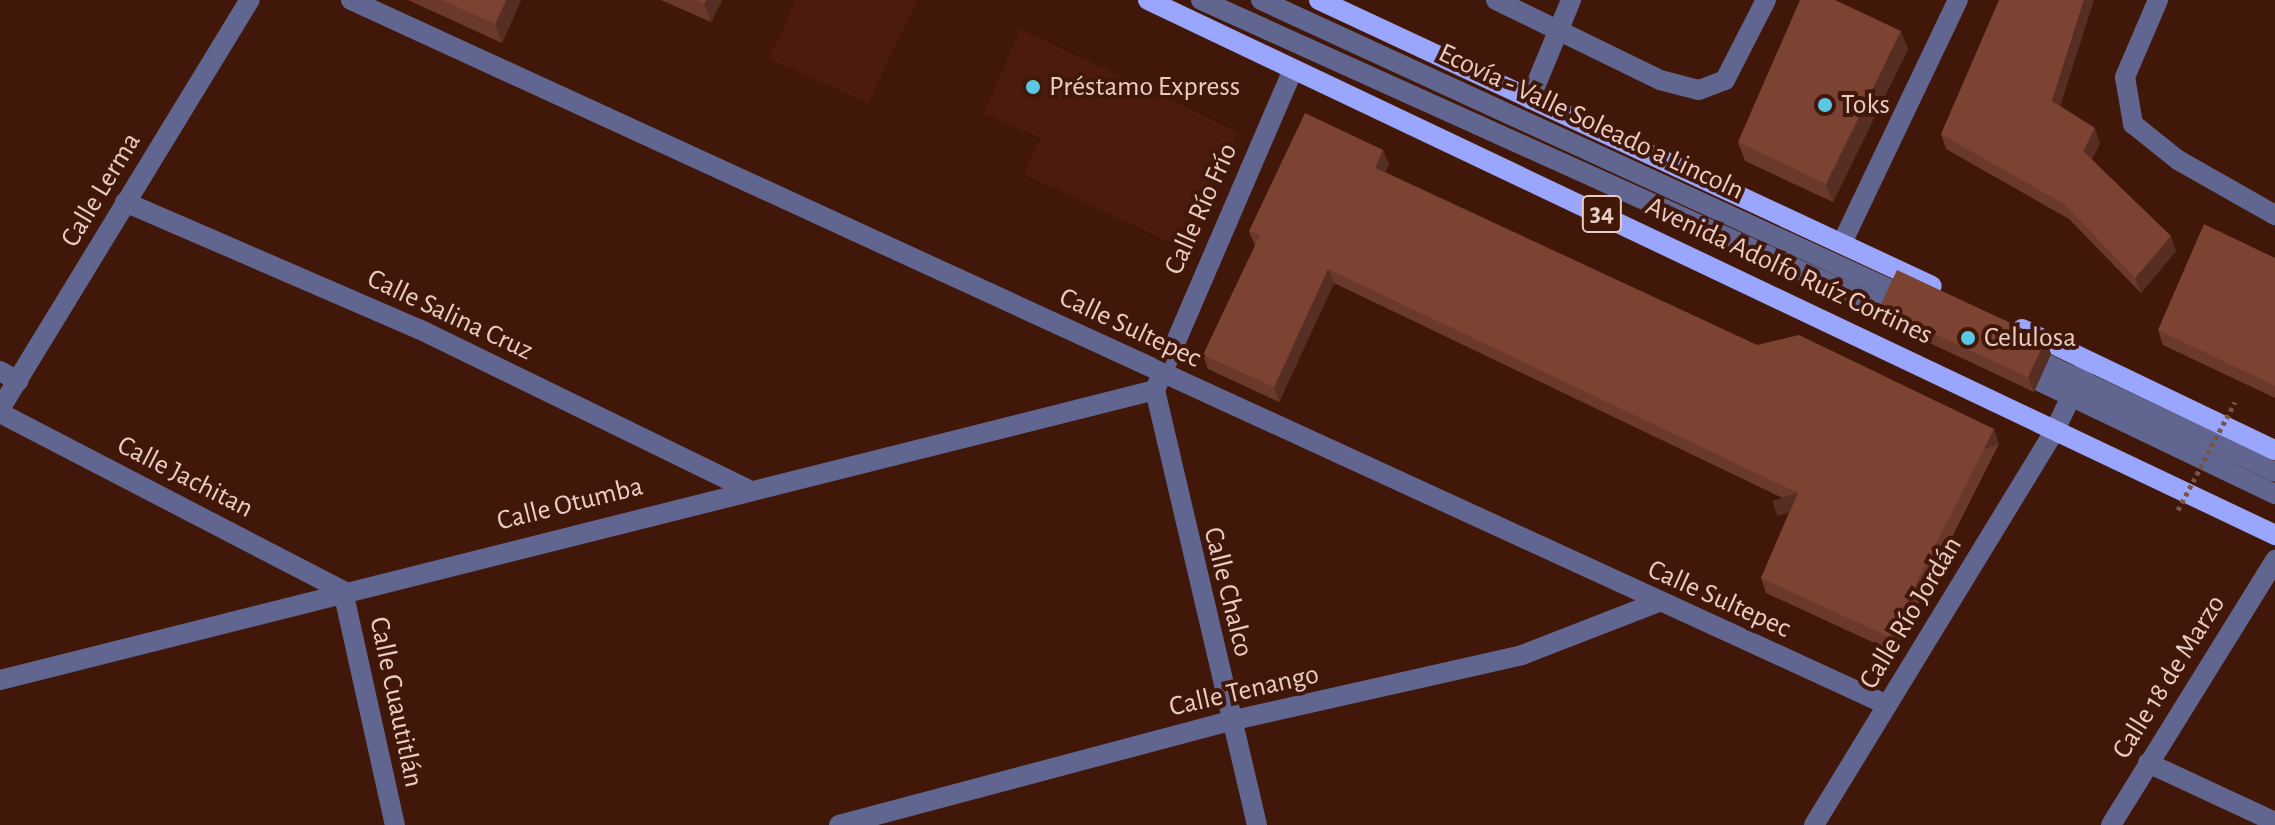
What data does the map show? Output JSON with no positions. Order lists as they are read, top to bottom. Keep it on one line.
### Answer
{"streets":{"main road":["34","Avenida Adolfo Ruíz Cortines"],"street":["Ecovía - Valle Soleado a Lincoln","Calle Lerma","Calle Río Frío","Calle Salina Cruz","Calle Sultepec","Calle Jachitan","Calle Otumba","Calle Chalco","Calle Río Jordán","Calle 18 de Marzo","Calle Tenango","Calle Cuautitlán"]},"crossings":[["Calle Lerma","Calle Salina Cruz"],["Calle Lerma","Calle Jachitan"],["Calle Río Frío","Avenida Adolfo Ruíz Cortines"],["Calle Río Frío","Calle Sultepec"],["Calle Río Frío","Calle Otumba"],["Calle Río Frío","Calle Chalco"],["Avenida Adolfo Ruíz Cortines","Calle Río Jordán"],["Calle Salina Cruz","Calle Otumba"],["Calle Sultepec","Calle Otumba"],["Calle Sultepec","Calle Chalco"],["Calle Sultepec","Calle Río Jordán"],["Calle Sultepec","Calle Tenango"],["Calle Jachitan","Calle Otumba"],["Calle Jachitan","Calle Cuautitlán"],["Calle Otumba","Calle Chalco"],["Calle Otumba","Calle Cuautitlán"],["Calle Chalco","Calle Tenango"]],"places":["Préstamo Express","Toks","Celulosa"]}
